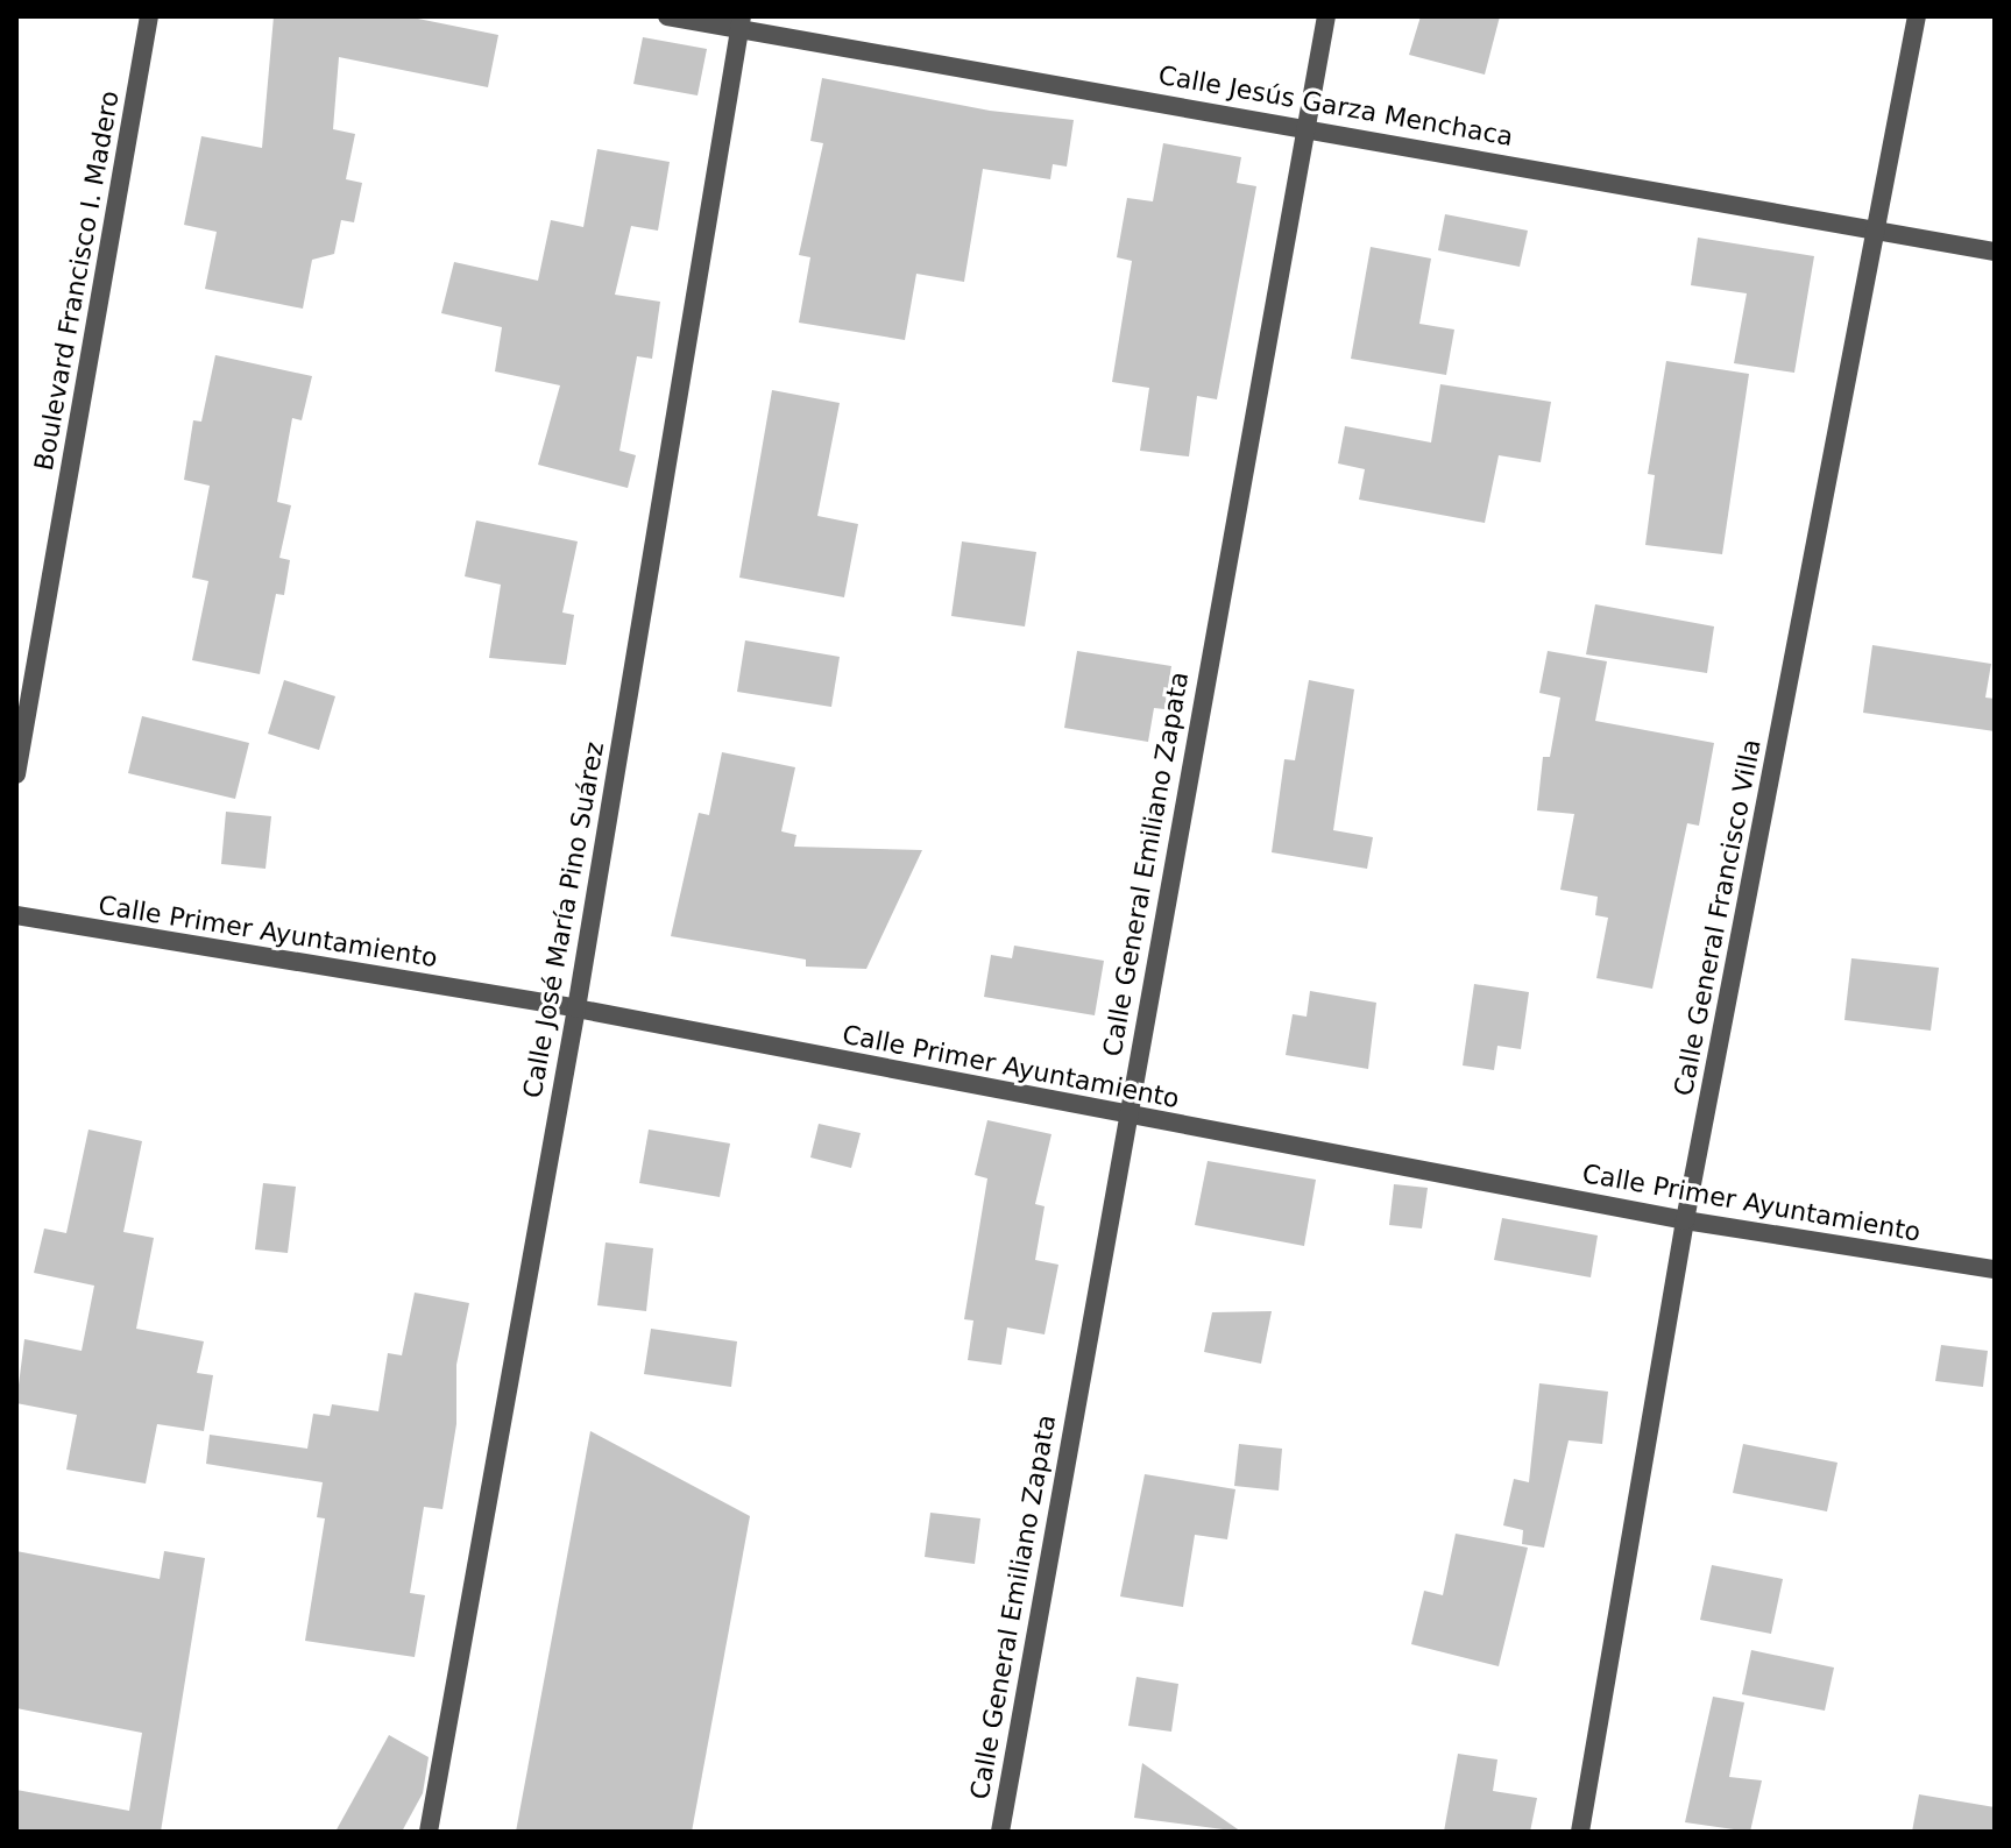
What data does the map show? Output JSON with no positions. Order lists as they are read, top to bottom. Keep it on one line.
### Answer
{"streets":{"street":["Calle Jesús Garza Menchaca","Boulevard Francisco I. Madero","Calle General Emiliano Zapata","Calle General Francisco Villa","Calle José María Pino Suárez","Calle Primer Ayuntamiento"]},"crossings":[["Calle Jesús Garza Menchaca","Calle General Emiliano Zapata"],["Calle Jesús Garza Menchaca","Calle General Francisco Villa"],["Calle Jesús Garza Menchaca","Calle José María Pino Suárez"],["Calle General Emiliano Zapata","Calle Primer Ayuntamiento"],["Calle General Francisco Villa","Calle Primer Ayuntamiento"],["Calle José María Pino Suárez","Calle Primer Ayuntamiento"]]}
